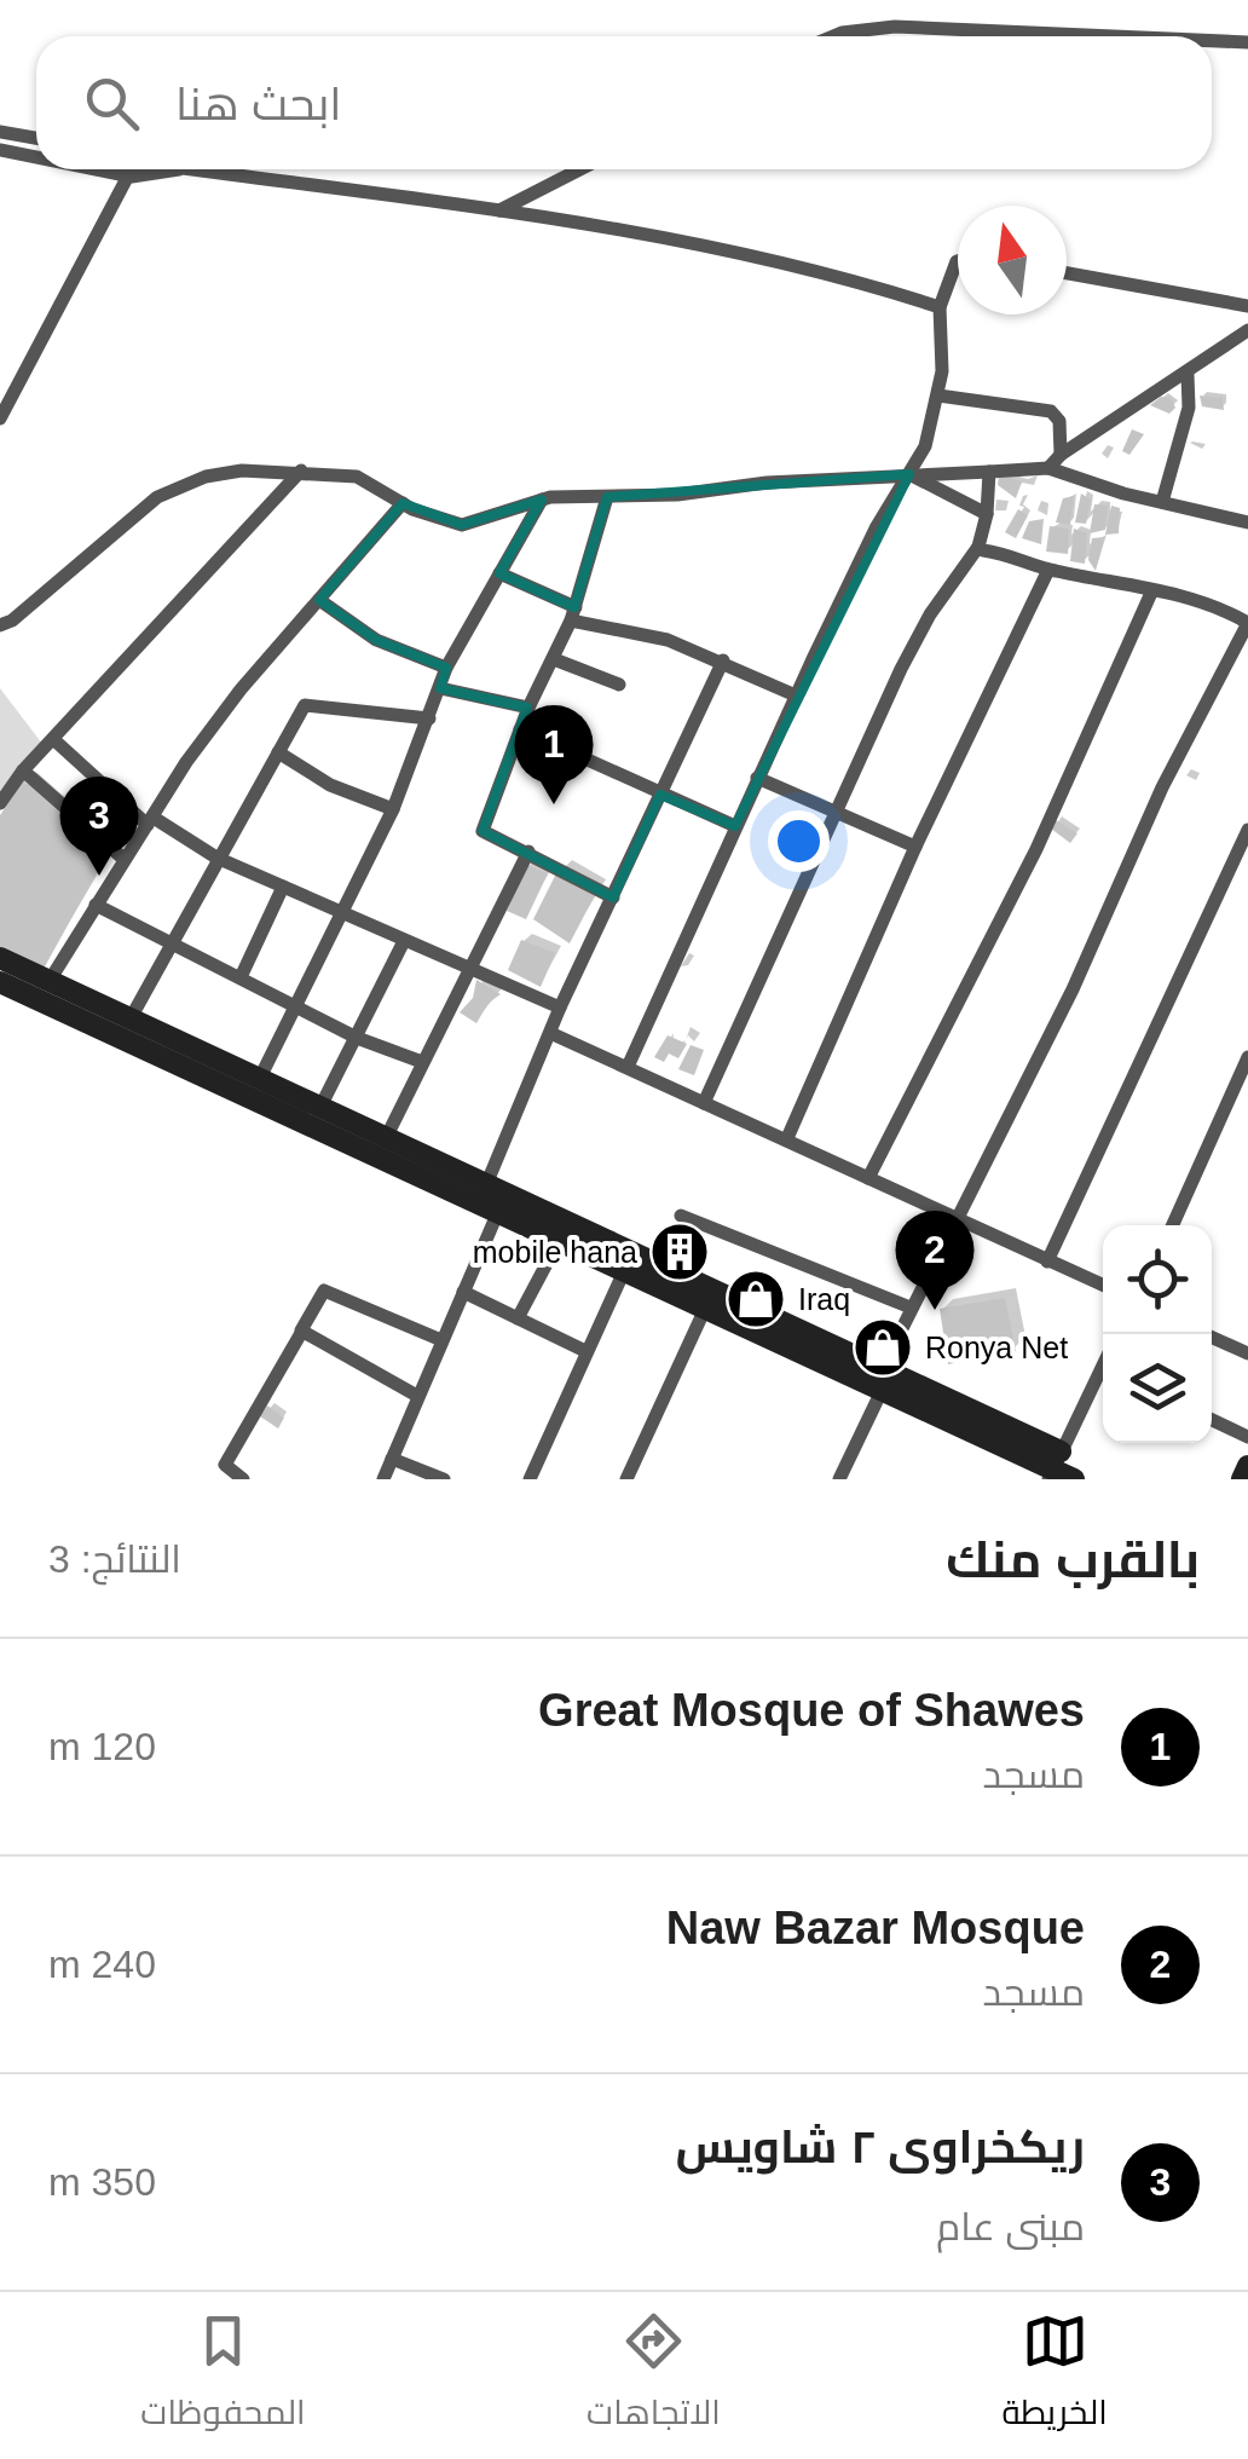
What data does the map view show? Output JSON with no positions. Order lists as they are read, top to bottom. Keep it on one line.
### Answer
{"places":{"building":["mobile hana"],"shop":["Iraq","Ronya Net"]},"north":"top","page":{"search":"ابحث هنا","pins":["1","3","2"],"heading":["بالقرب منك","النتائج: 3"],"list":[{"mark":"1","name":"Great Mosque of Shawes","note":"مسجد","value":"120 m"},{"mark":"2","name":"Naw Bazar Mosque","note":"مسجد","value":"240 m"},{"mark":"3","name":"ريكخراوى ۲ شاويس","note":"مبنى عام","value":"350 m"}],"nav":["الخريطة","الاتجاهات","المحفوظات"]}}
